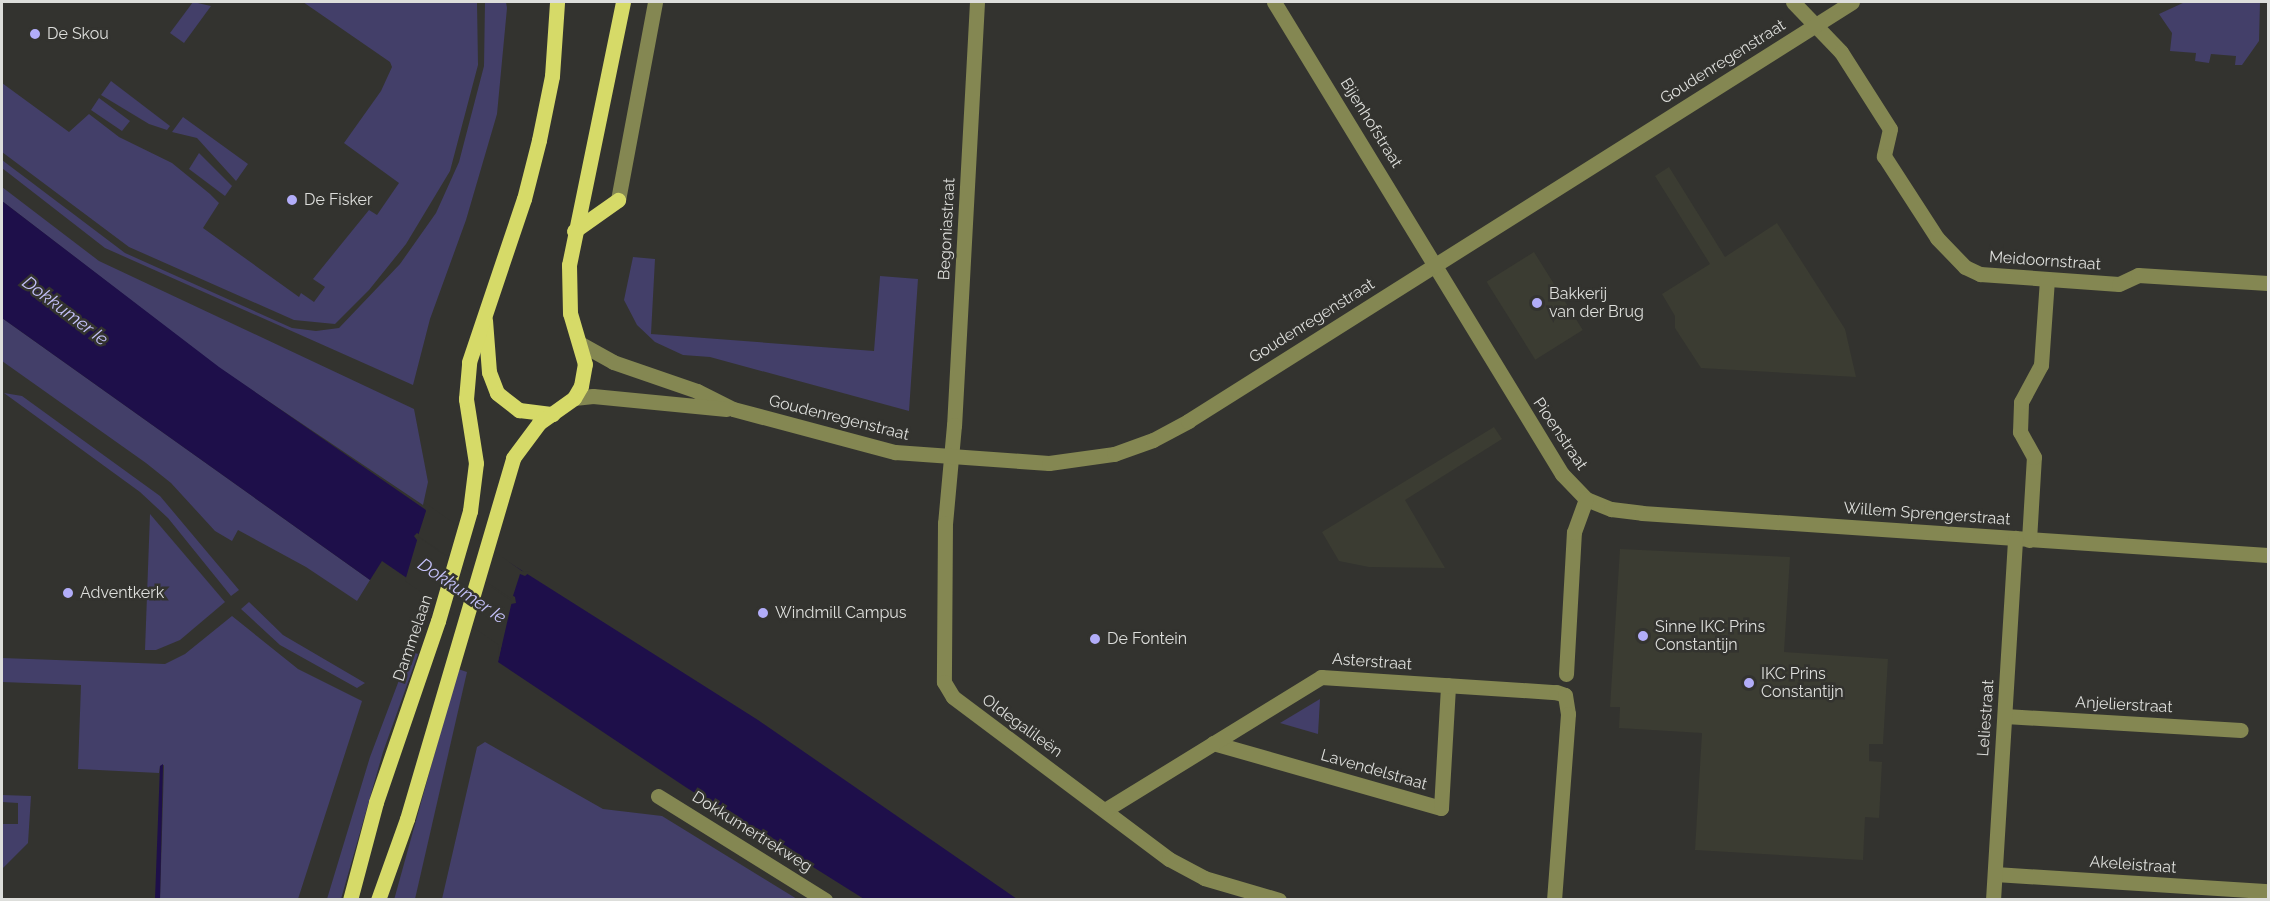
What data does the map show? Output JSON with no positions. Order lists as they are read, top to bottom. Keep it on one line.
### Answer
{"streets":{"main road":["Dammelaan"],"street":["Goudenregenstraat","Bijenhofstraat","Begoniastraat","Meidoornstraat","Pioenstraat","Willem Sprengerstraat","Asterstraat","Anjelierstraat","Leliestraat","Oldegalileën","Lavendelstraat","Dokkumertrekweg","Akeleistraat"]},"crossings":[["Goudenregenstraat","Bijenhofstraat"],["Goudenregenstraat","Begoniastraat"],["Goudenregenstraat","Meidoornstraat"],["Goudenregenstraat","Pioenstraat"],["Goudenregenstraat","Oldegalileën"],["Bijenhofstraat","Pioenstraat"],["Begoniastraat","Oldegalileën"],["Meidoornstraat","Leliestraat"],["Pioenstraat","Willem Sprengerstraat"],["Willem Sprengerstraat","Leliestraat"],["Asterstraat","Oldegalileën"],["Asterstraat","Lavendelstraat"],["Anjelierstraat","Leliestraat"],["Leliestraat","Akeleistraat"]],"water":["Dokkumer Ie"],"places":["De Skou","De Fisker","Bakkerij van der Brug","Adventkerk","Windmill Campus","Sinne IKC Prins Constantijn","De Fontein","IKC Prins Constantijn"]}
